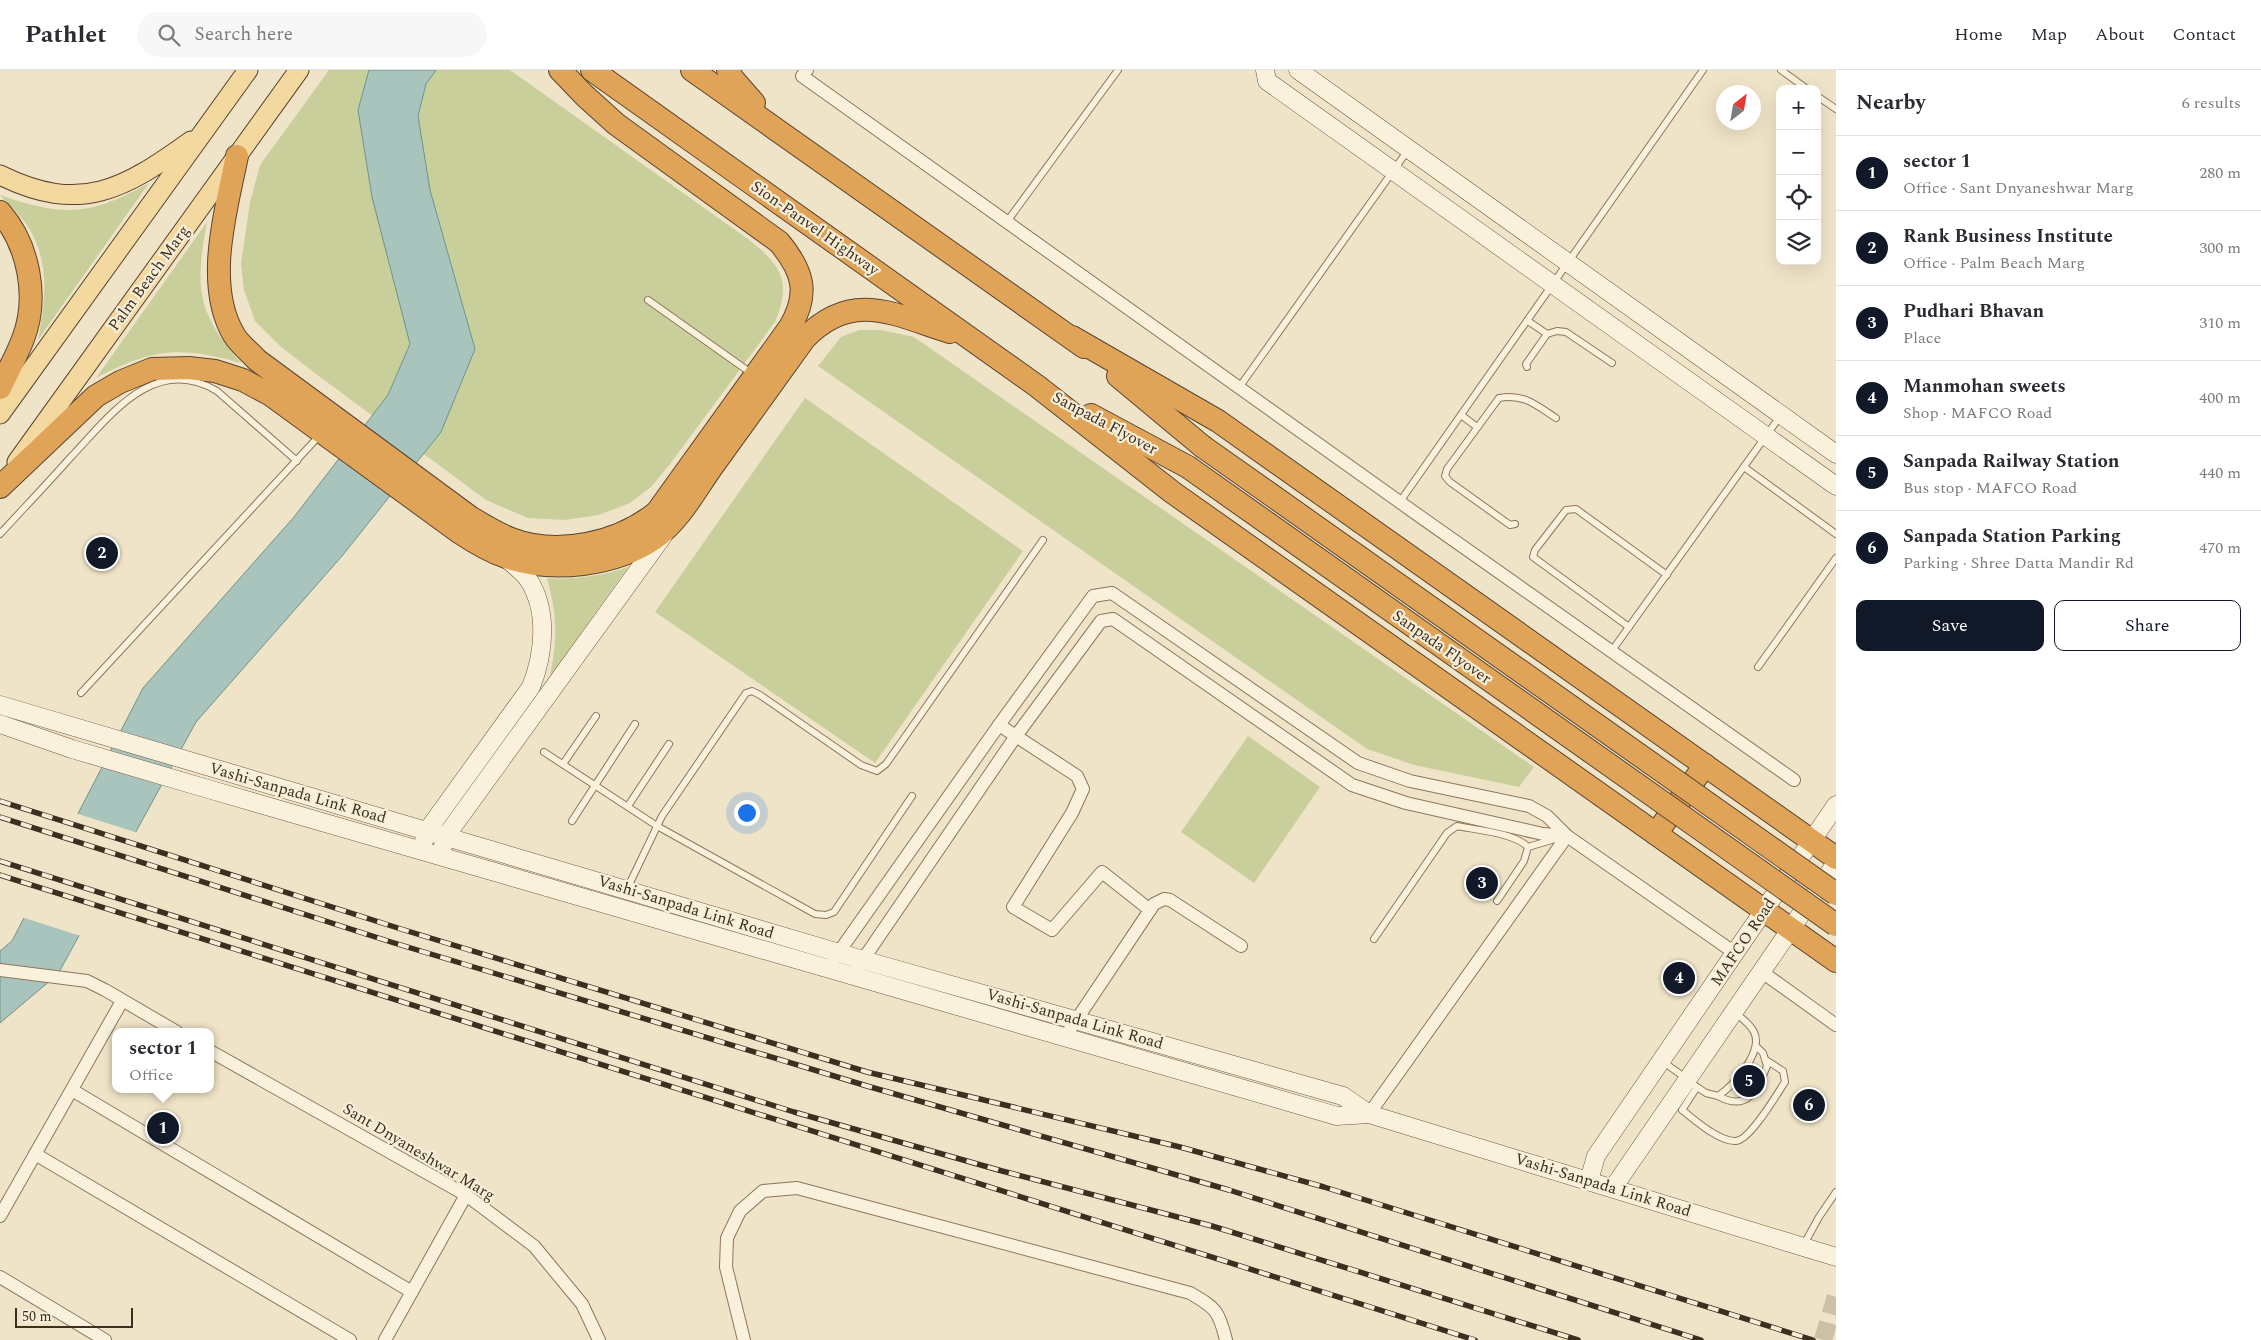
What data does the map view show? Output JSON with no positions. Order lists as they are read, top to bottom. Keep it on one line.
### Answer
{"streets":{"highway":["Sion-Panvel Highway","Sanpada Flyover"],"main road":["Palm Beach Marg","Vashi-Sanpada Link Road","MAFCO Road"],"street":["Sant Dnyaneshwar Marg"]},"crossings":[["Sion-Panvel Highway","Sanpada Flyover"],["Vashi-Sanpada Link Road","MAFCO Road"]],"scale_bar":"50 m","north":"top right","page":{"header":"Pathlet","search":"Search here","nav":["Home","Map","About","Contact"],"heading":["Nearby","6 results"],"map_buttons":["+","−"],"list":[{"mark":"1","name":"sector 1","note":"Office · Sant Dnyaneshwar Marg","value":"280 m"},{"mark":"2","name":"Rank Business Institute","note":"Office · Palm Beach Marg","value":"300 m"},{"mark":"3","name":"Pudhari Bhavan","note":"Place","value":"310 m"},{"mark":"4","name":"Manmohan sweets","note":"Shop · MAFCO Road","value":"400 m"},{"mark":"5","name":"Sanpada Railway Station","note":"Bus stop · MAFCO Road","value":"440 m"},{"mark":"6","name":"Sanpada Station Parking","note":"Parking · Shree Datta Mandir Rd","value":"470 m"}],"pins":["2","3","4","5","6","1"],"buttons":["Save","Share"],"popup":["sector 1","Office"],"scale":"50 m"}}
